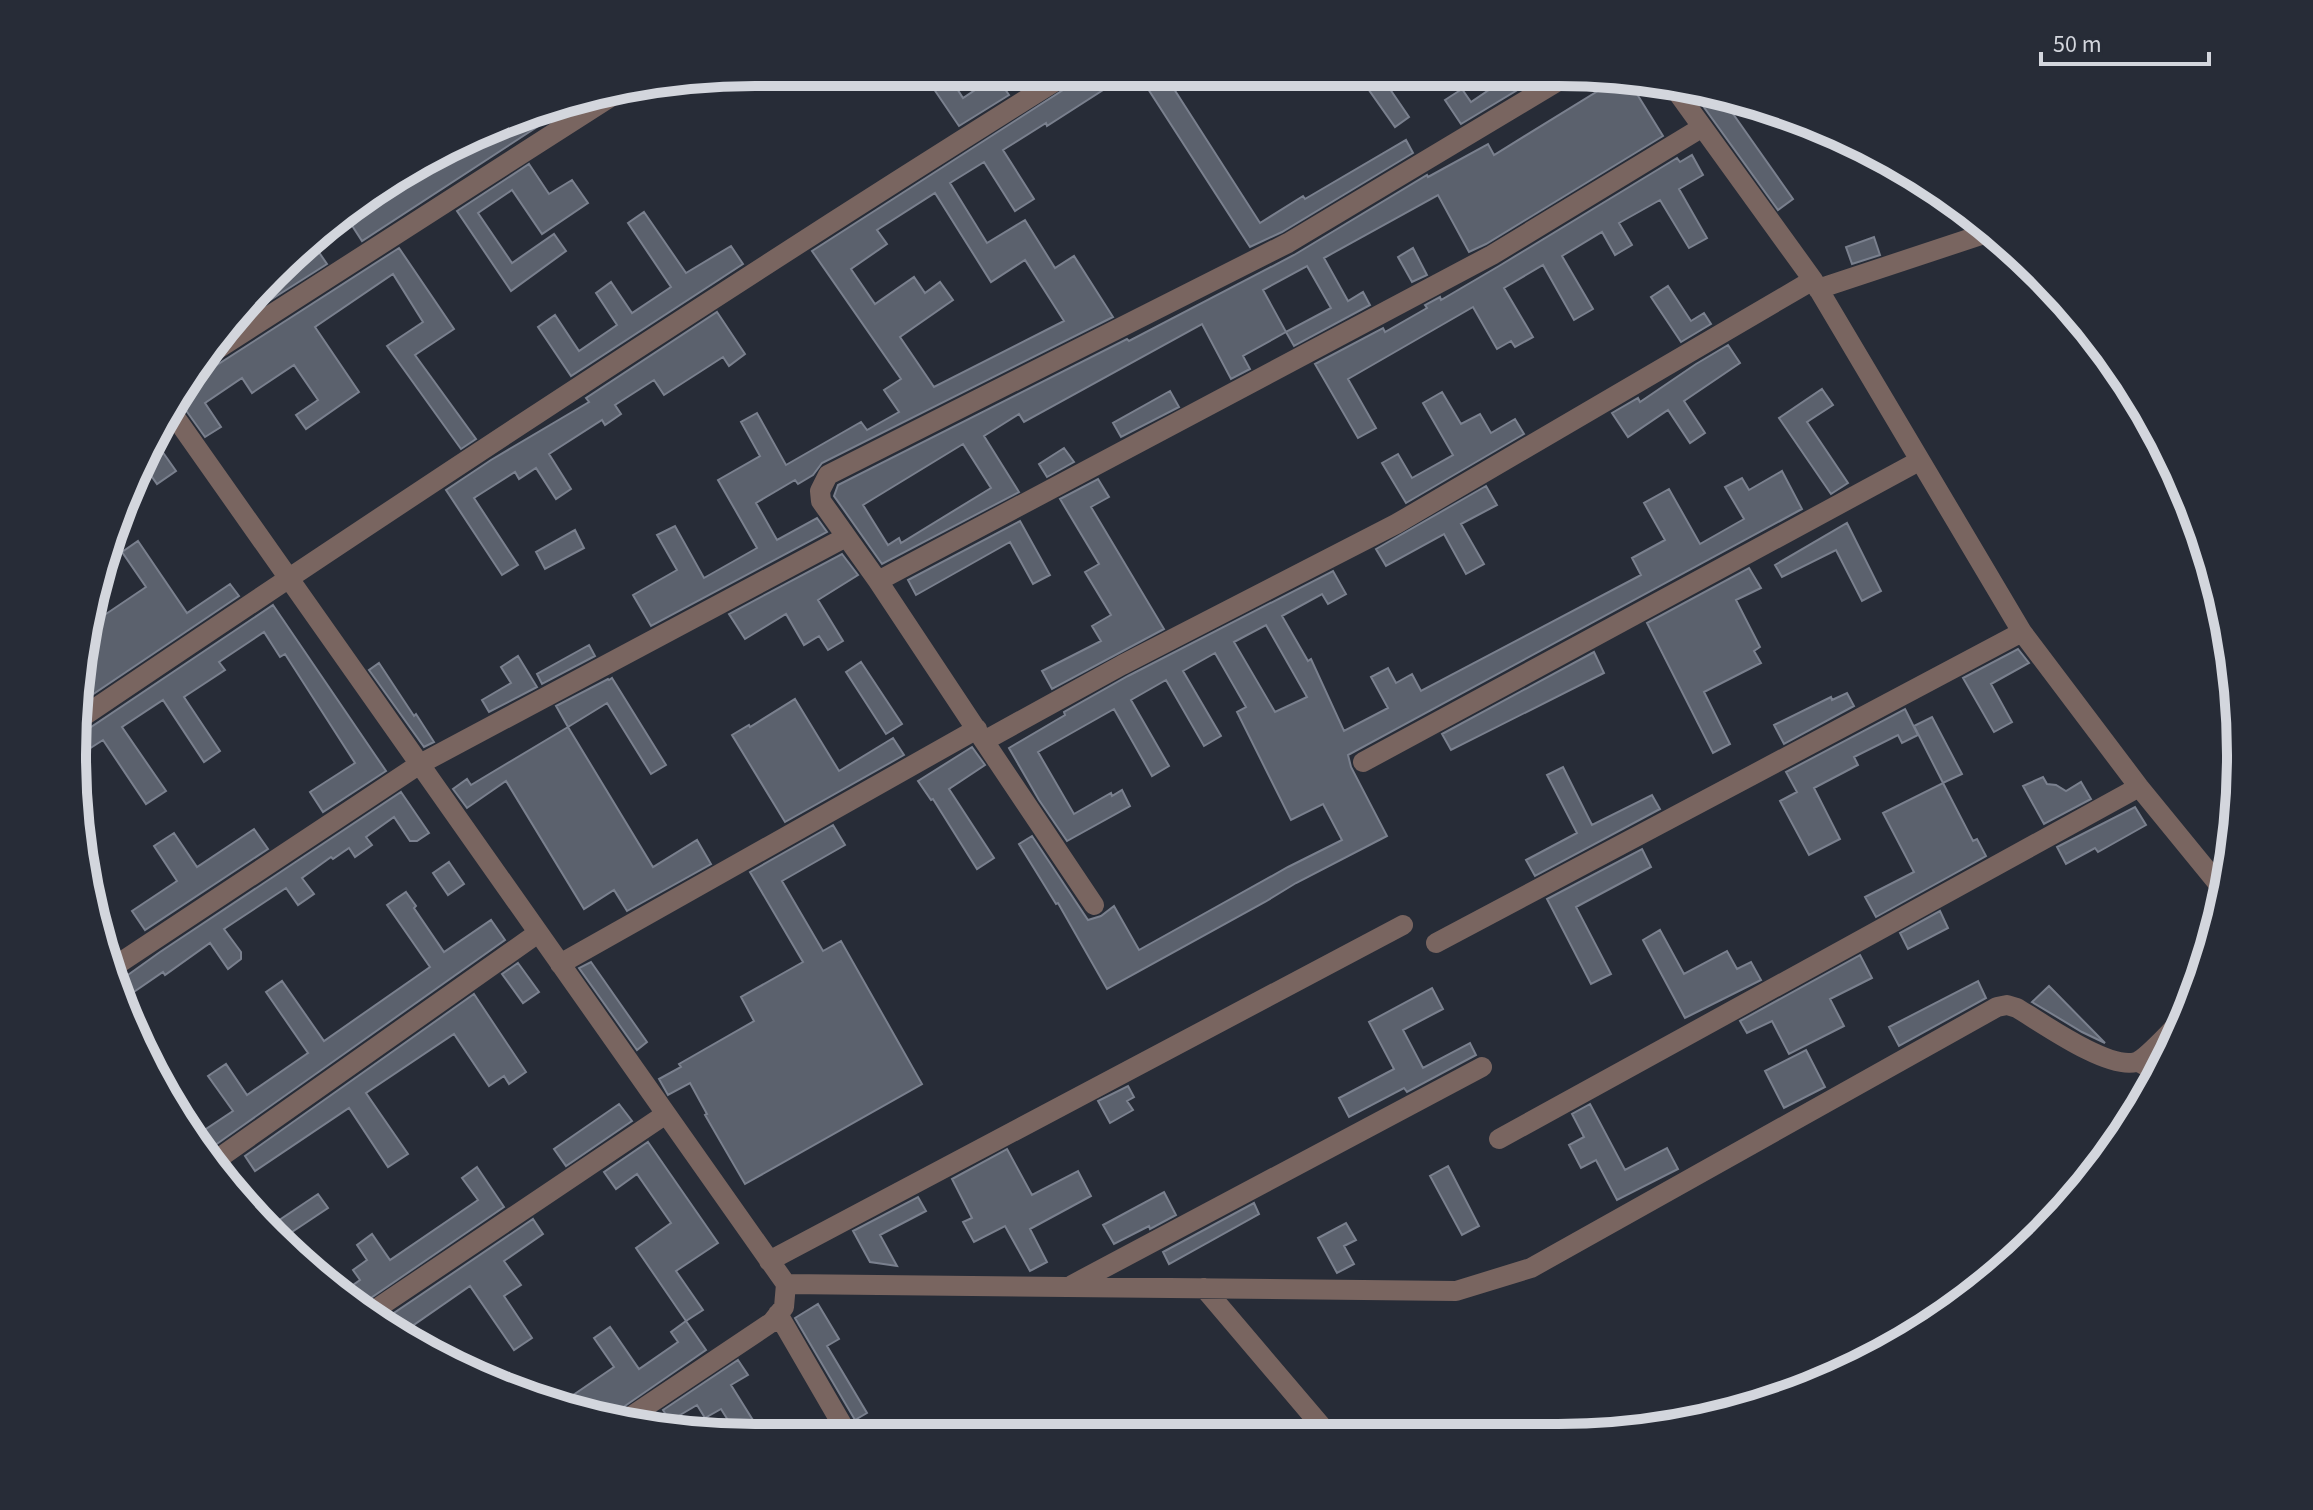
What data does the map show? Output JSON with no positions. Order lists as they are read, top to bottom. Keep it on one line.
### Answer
{"scale_bar":"50 m"}
